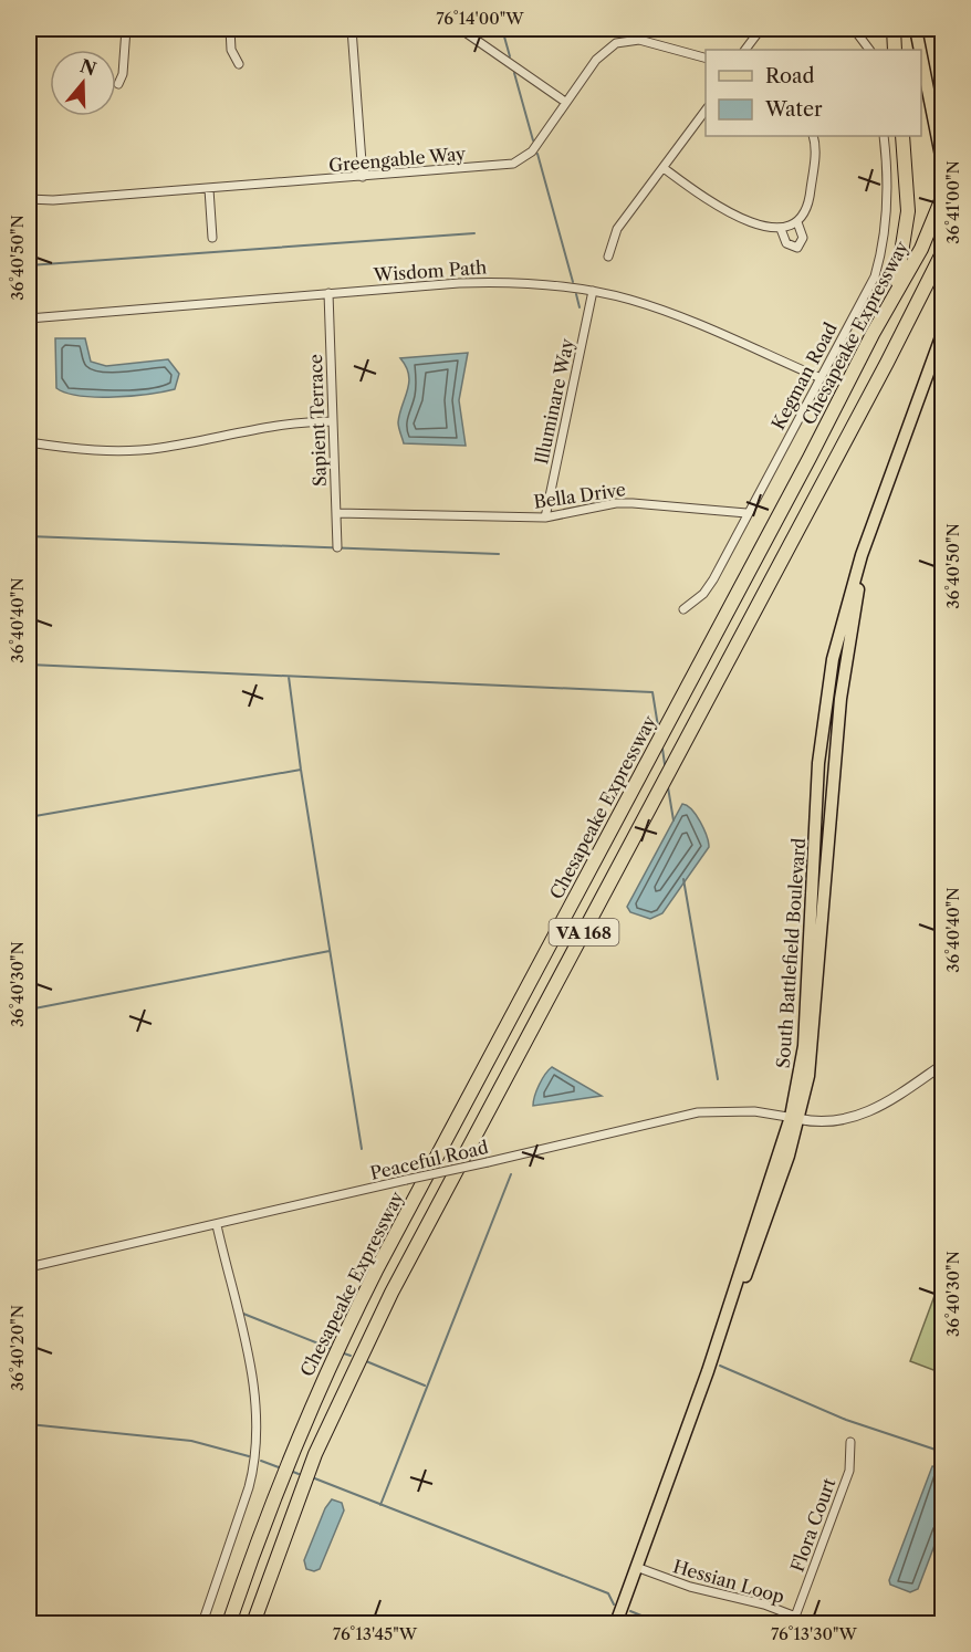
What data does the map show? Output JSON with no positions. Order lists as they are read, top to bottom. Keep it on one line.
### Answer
{"streets":{"highway":["Chesapeake Expressway","VA 168"],"main road":["South Battlefield Boulevard"],"street":["Greengable Way","Wisdom Path","Kegman Road","Illuminare Way","Sapient Terrace","Bella Drive","Peaceful Road","Flora Court","Hessian Loop"]},"crossings":[["Wisdom Path","Kegman Road"],["Wisdom Path","Illuminare Way"],["Wisdom Path","Sapient Terrace"],["Kegman Road","Bella Drive"],["Illuminare Way","Bella Drive"],["Sapient Terrace","Bella Drive"],["South Battlefield Boulevard","Peaceful Road"],["South Battlefield Boulevard","Hessian Loop"],["Flora Court","Hessian Loop"]],"legend":["Road","Water"],"north":"top","coordinates":["76°14'00\"W","36°41'00\"N","36°40'50\"N","36°40'40\"N","36°40'30\"N","36°40'20\"N","76°13'45\"W","76°13'30\"W"]}
